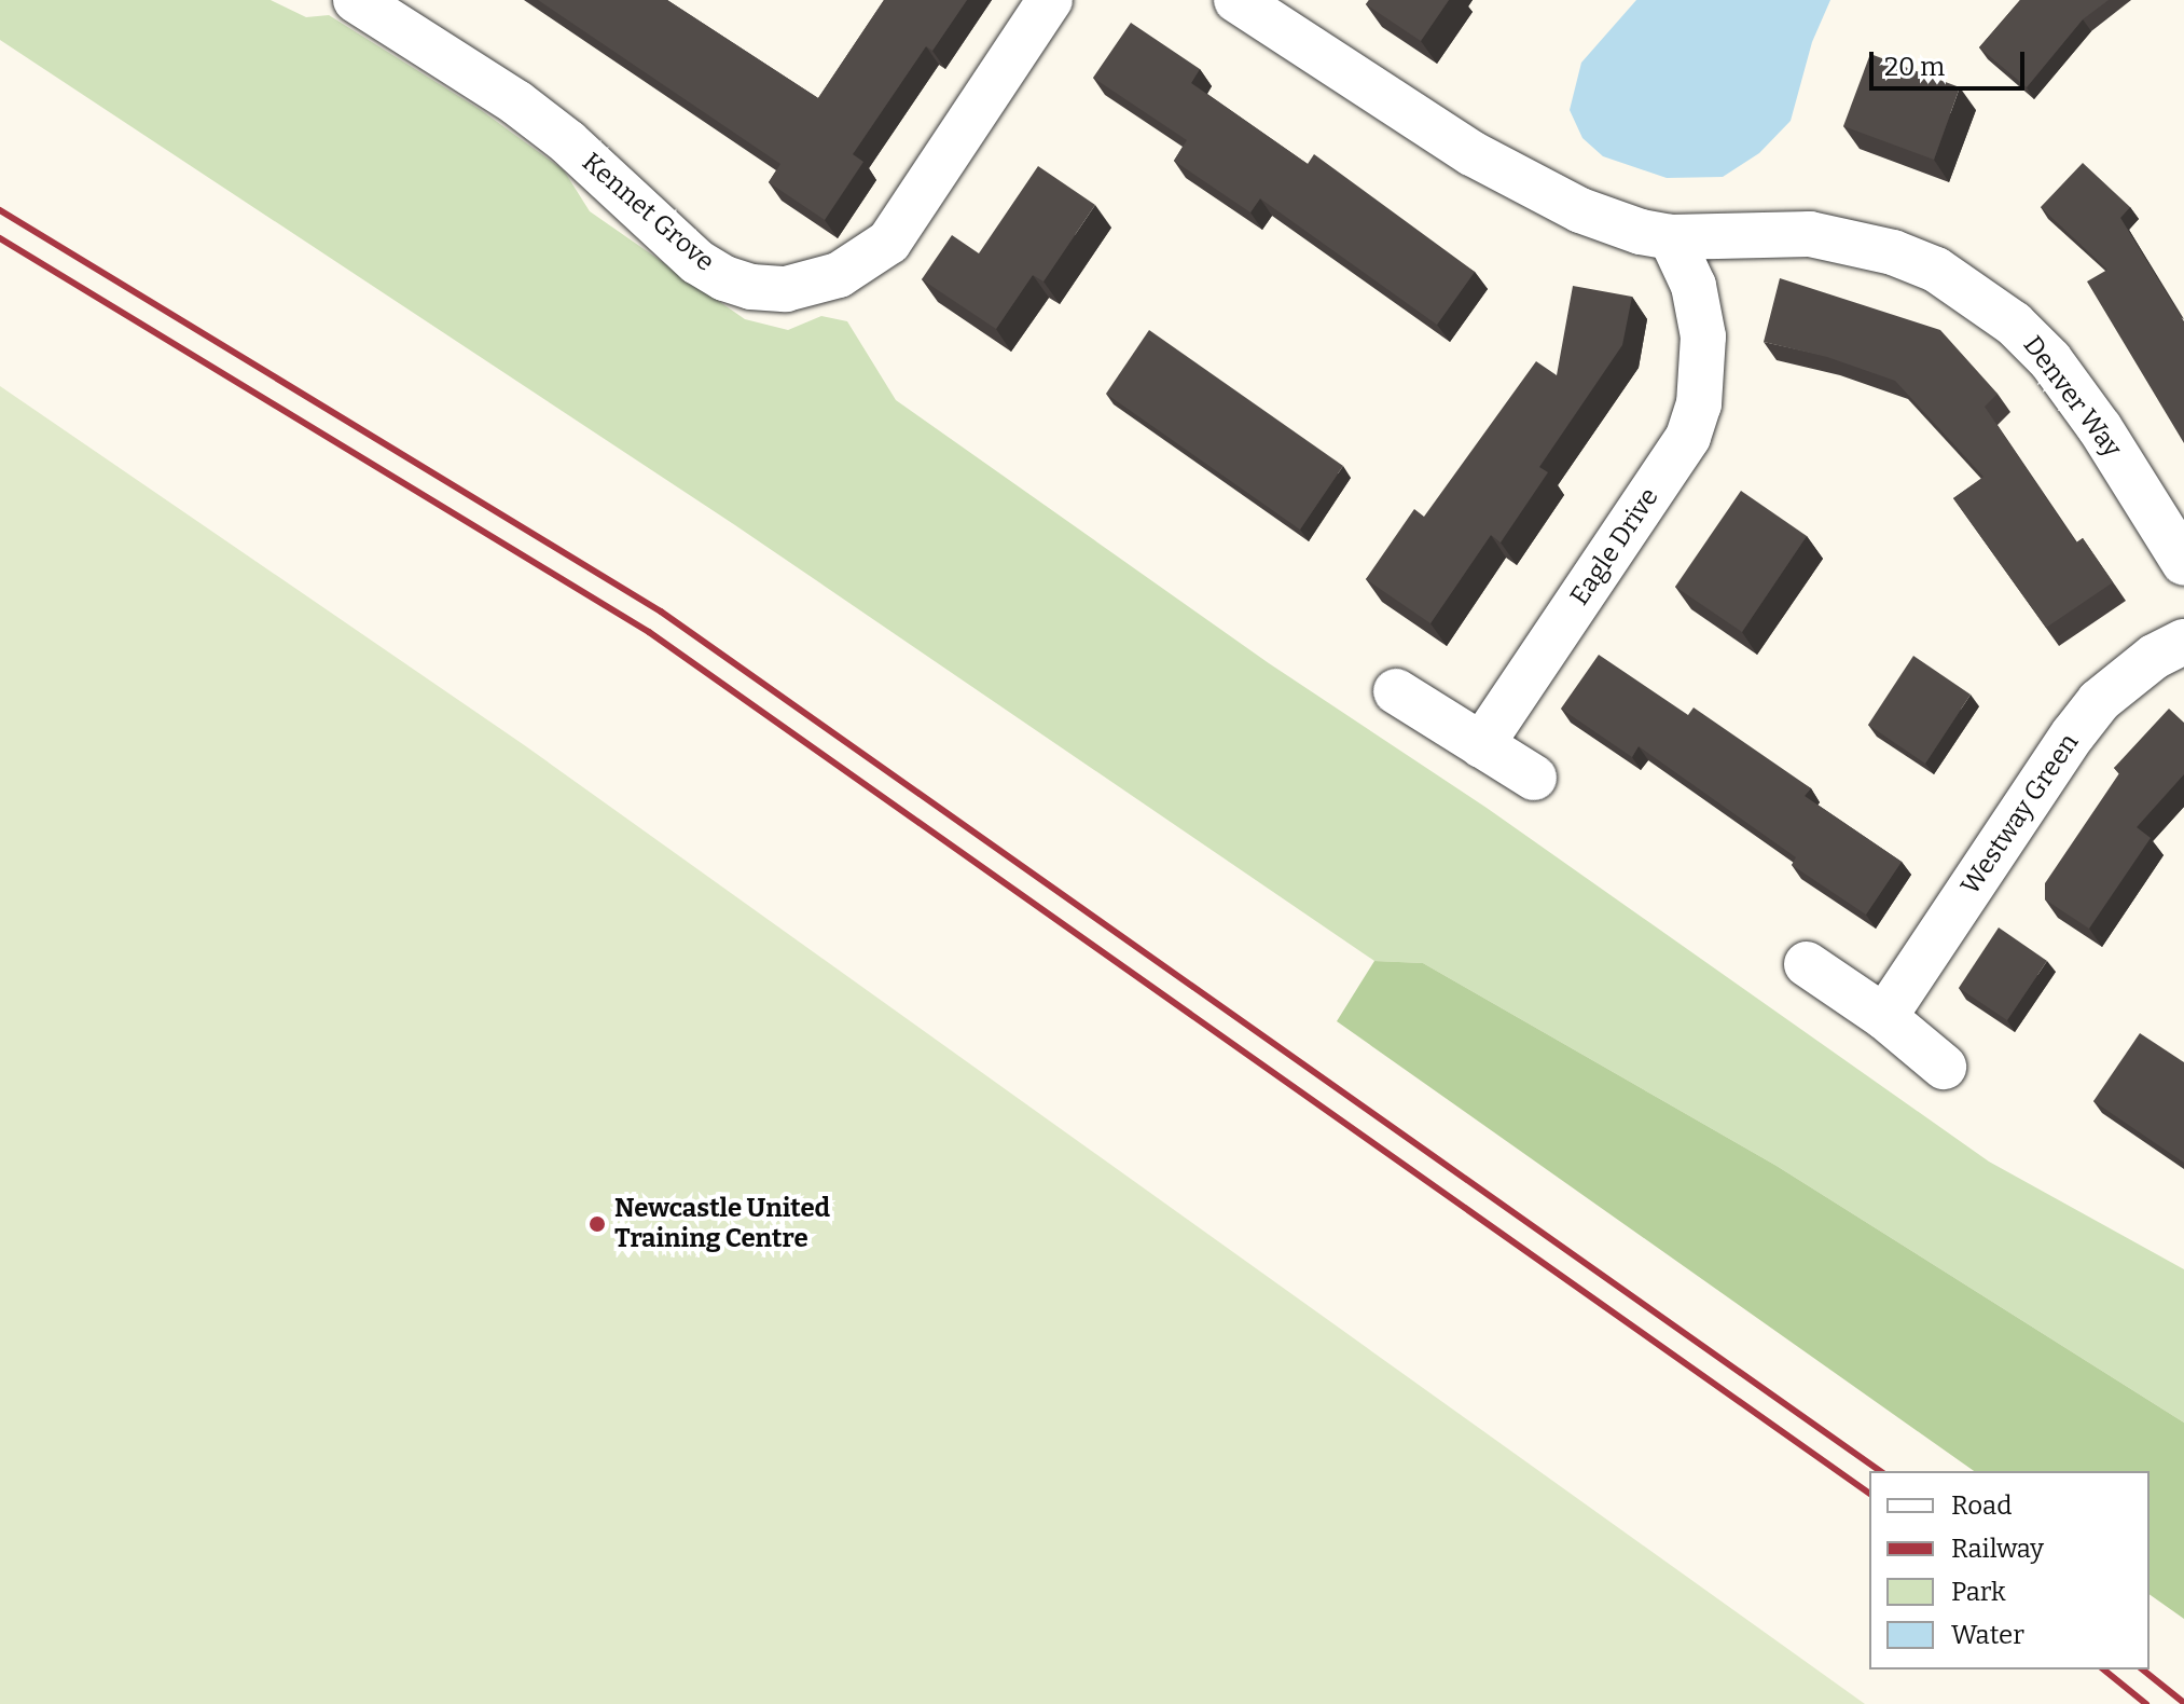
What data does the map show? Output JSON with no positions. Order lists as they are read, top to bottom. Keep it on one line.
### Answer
{"streets":{"street":["Kennet Grove","Denver Way","Eagle Drive","Westway Green"]},"crossings":[["Denver Way","Eagle Drive"]],"places":["Newcastle United Training Centre"],"legend":["Road","Railway","Park","Water"],"scale_bar":"20 m"}
